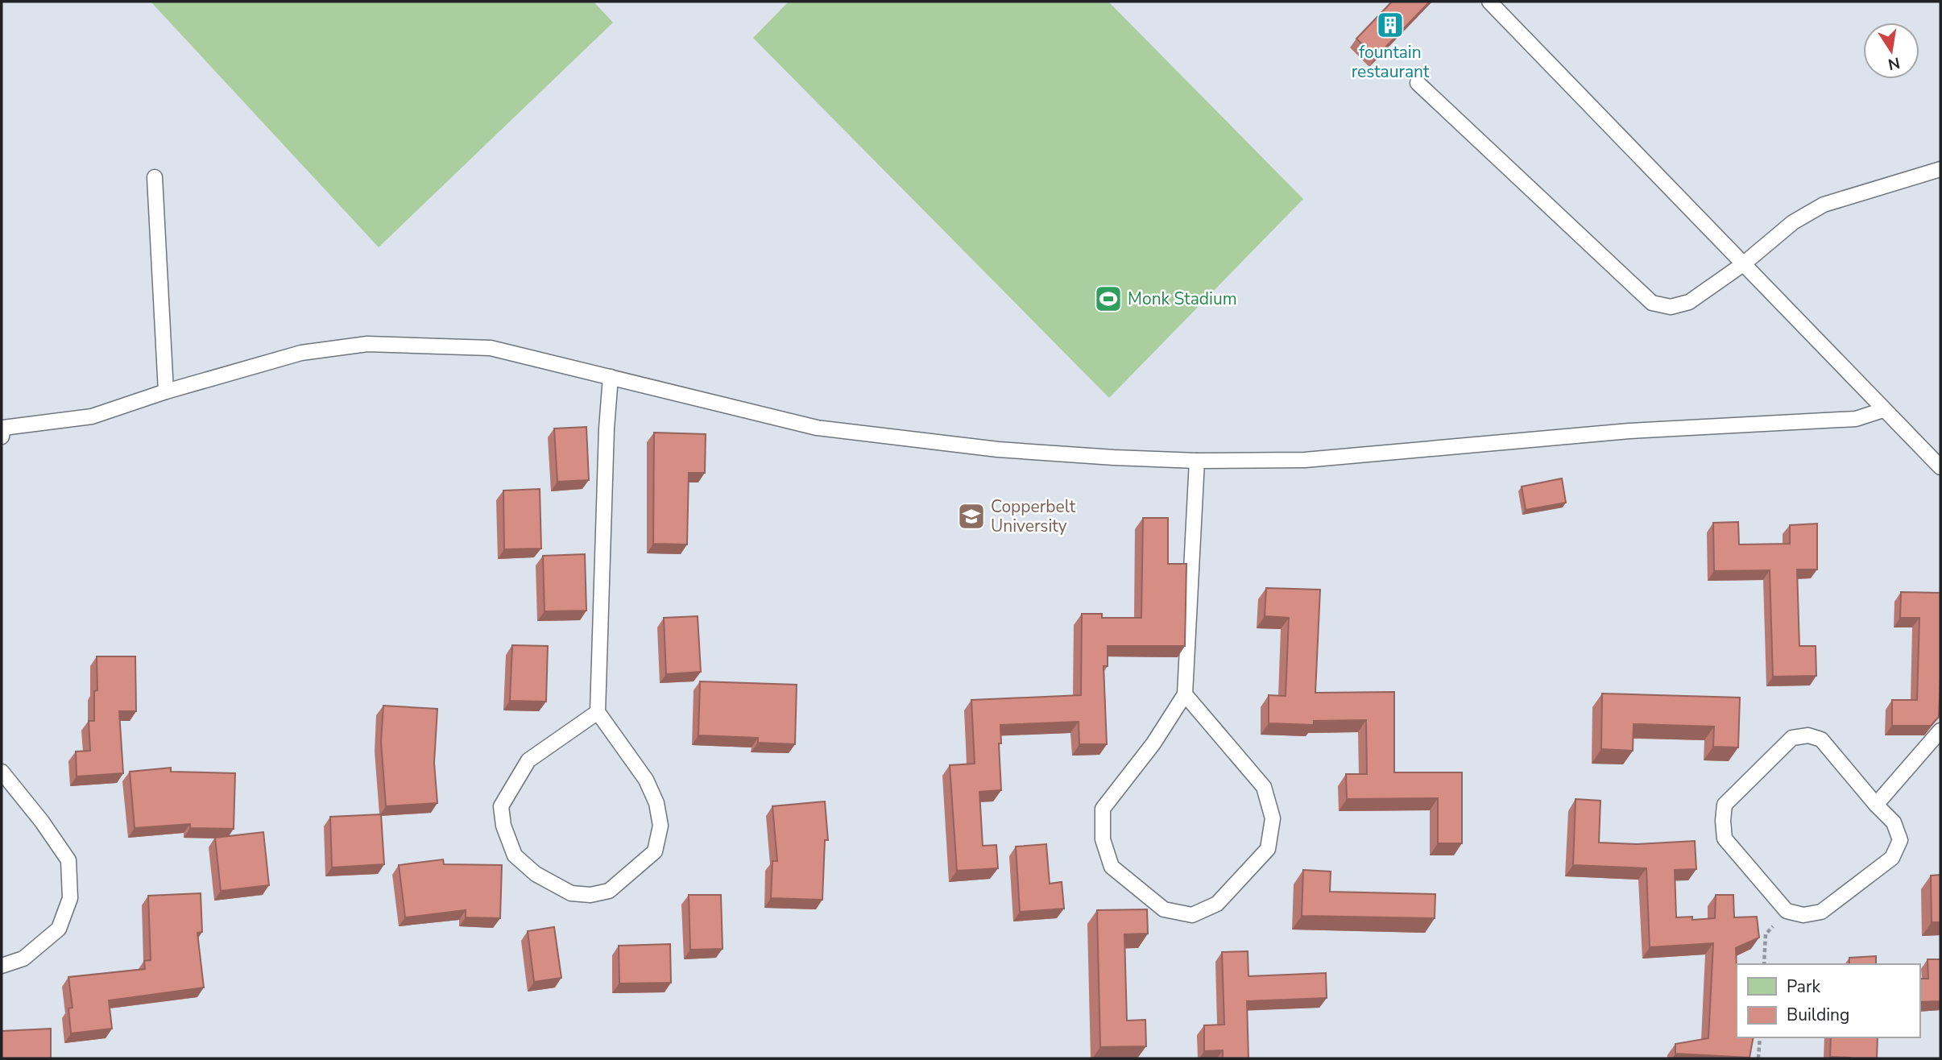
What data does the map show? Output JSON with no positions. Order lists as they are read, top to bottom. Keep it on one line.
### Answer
{"places":{"building":["fountain restaurant"],"sports":["Monk Stadium"],"school or university":["Copperbelt University"]},"legend":["Park","Building"],"north":"bottom"}
